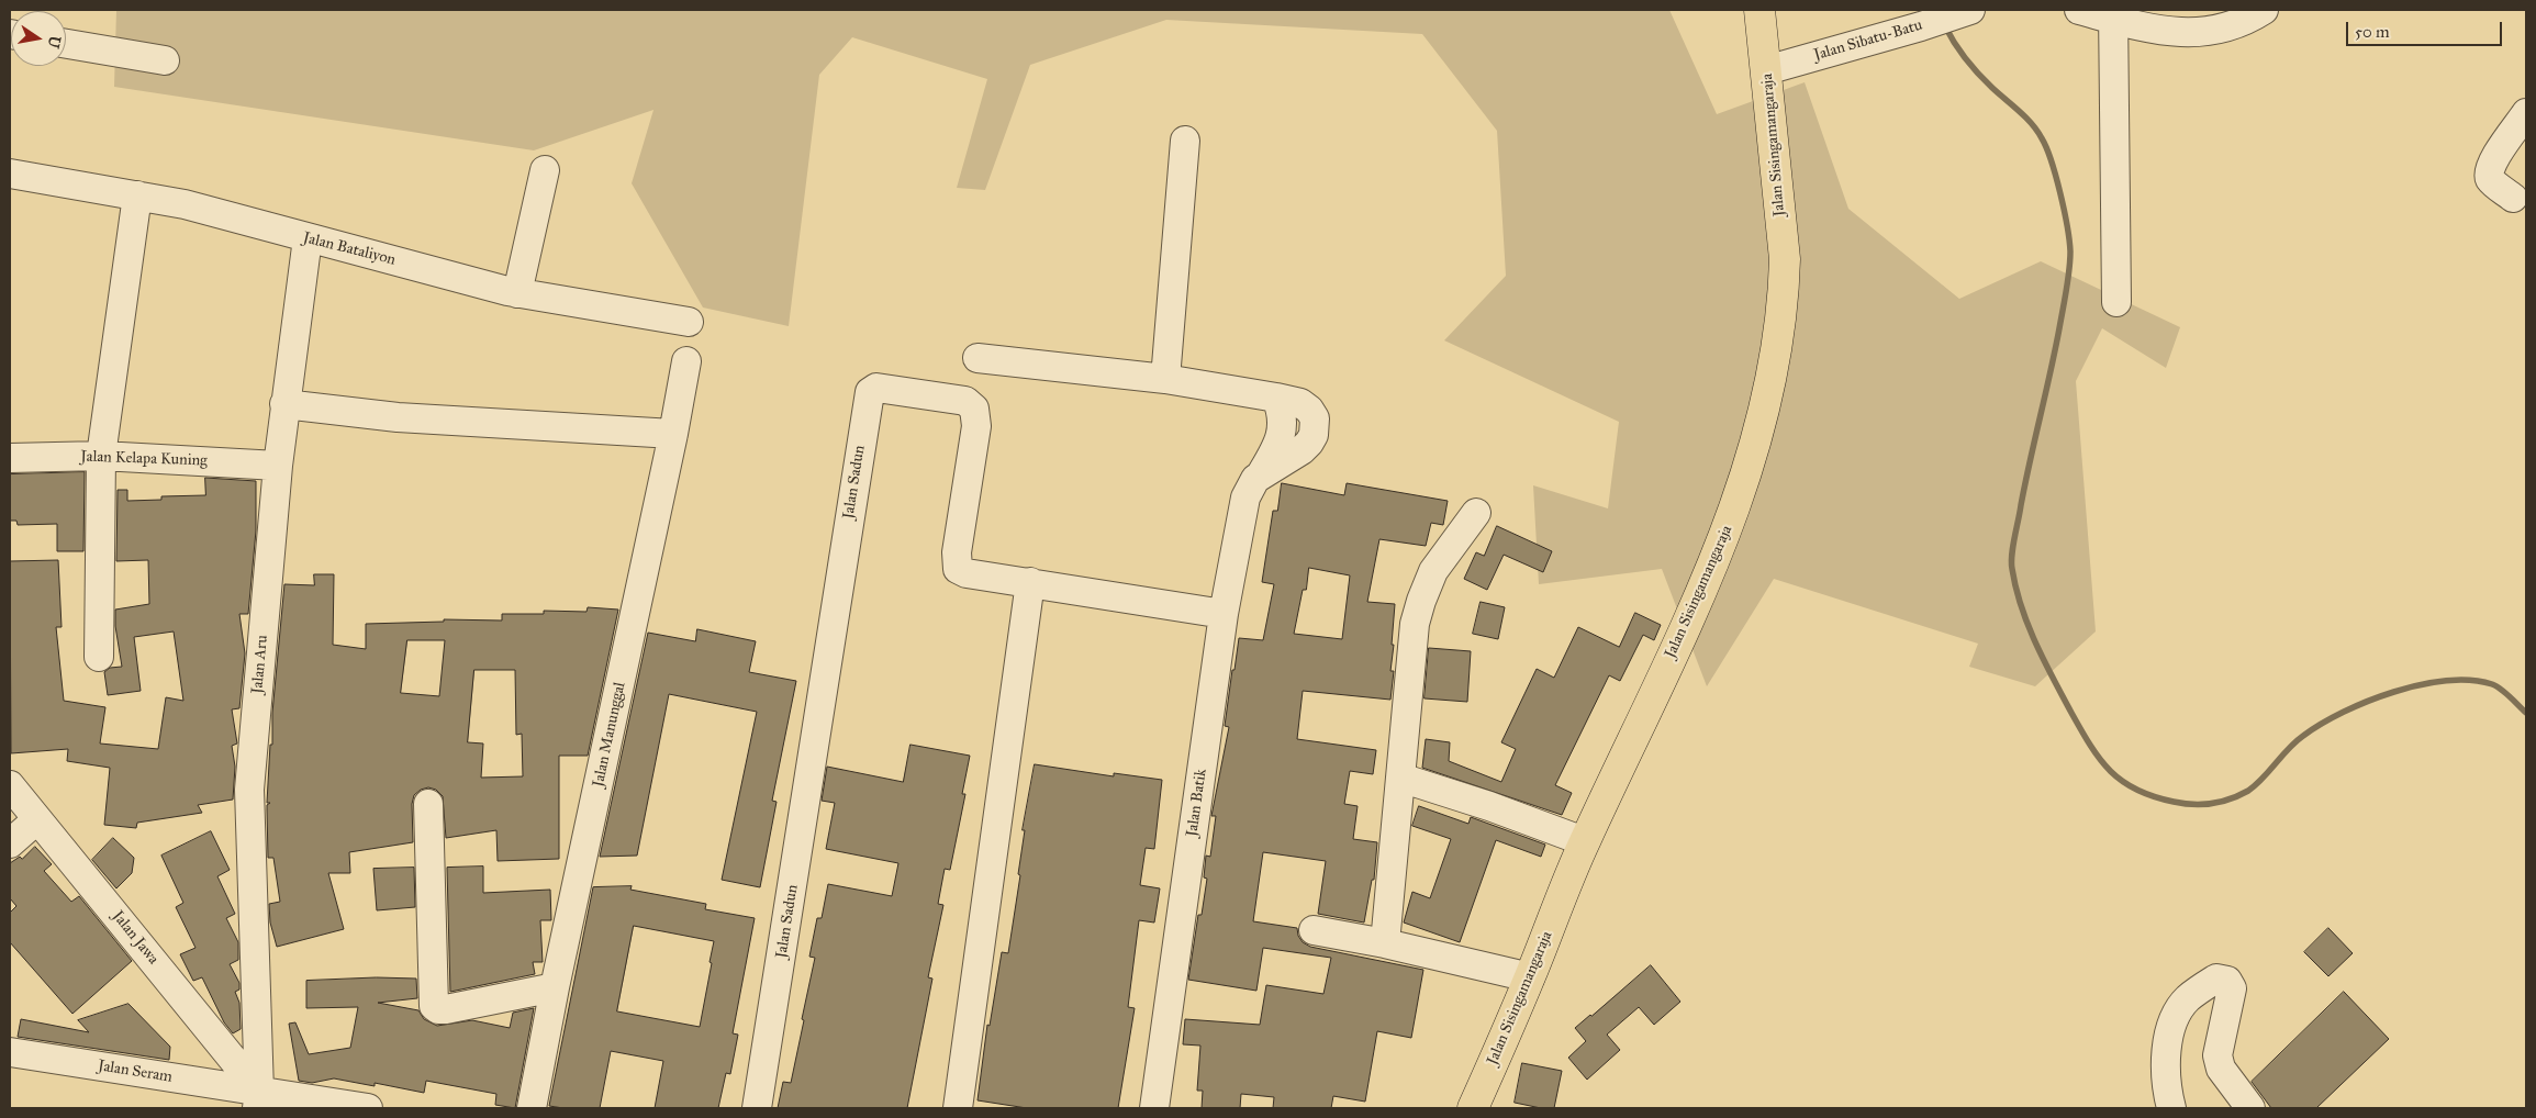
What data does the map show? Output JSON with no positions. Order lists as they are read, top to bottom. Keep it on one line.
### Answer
{"streets":{"highway":["Jalan Sisingamangaraja"],"street":["Jalan Sibatu-Batu","Jalan Bataliyon","Jalan Kelapa Kuning","Jalan Sadun","Jalan Aru","Jalan Manunggal","Jalan Batik","Jalan Jawa","Jalan Seram"]},"crossings":[["Jalan Sibatu-Batu","Jalan Sisingamangaraja"],["Jalan Bataliyon","Jalan Aru"],["Jalan Kelapa Kuning","Jalan Aru"],["Jalan Sadun","Jalan Batik"],["Jalan Aru","Jalan Jawa"],["Jalan Aru","Jalan Seram"],["Jalan Jawa","Jalan Seram"]],"scale_bar":"50 m","north":"right"}
